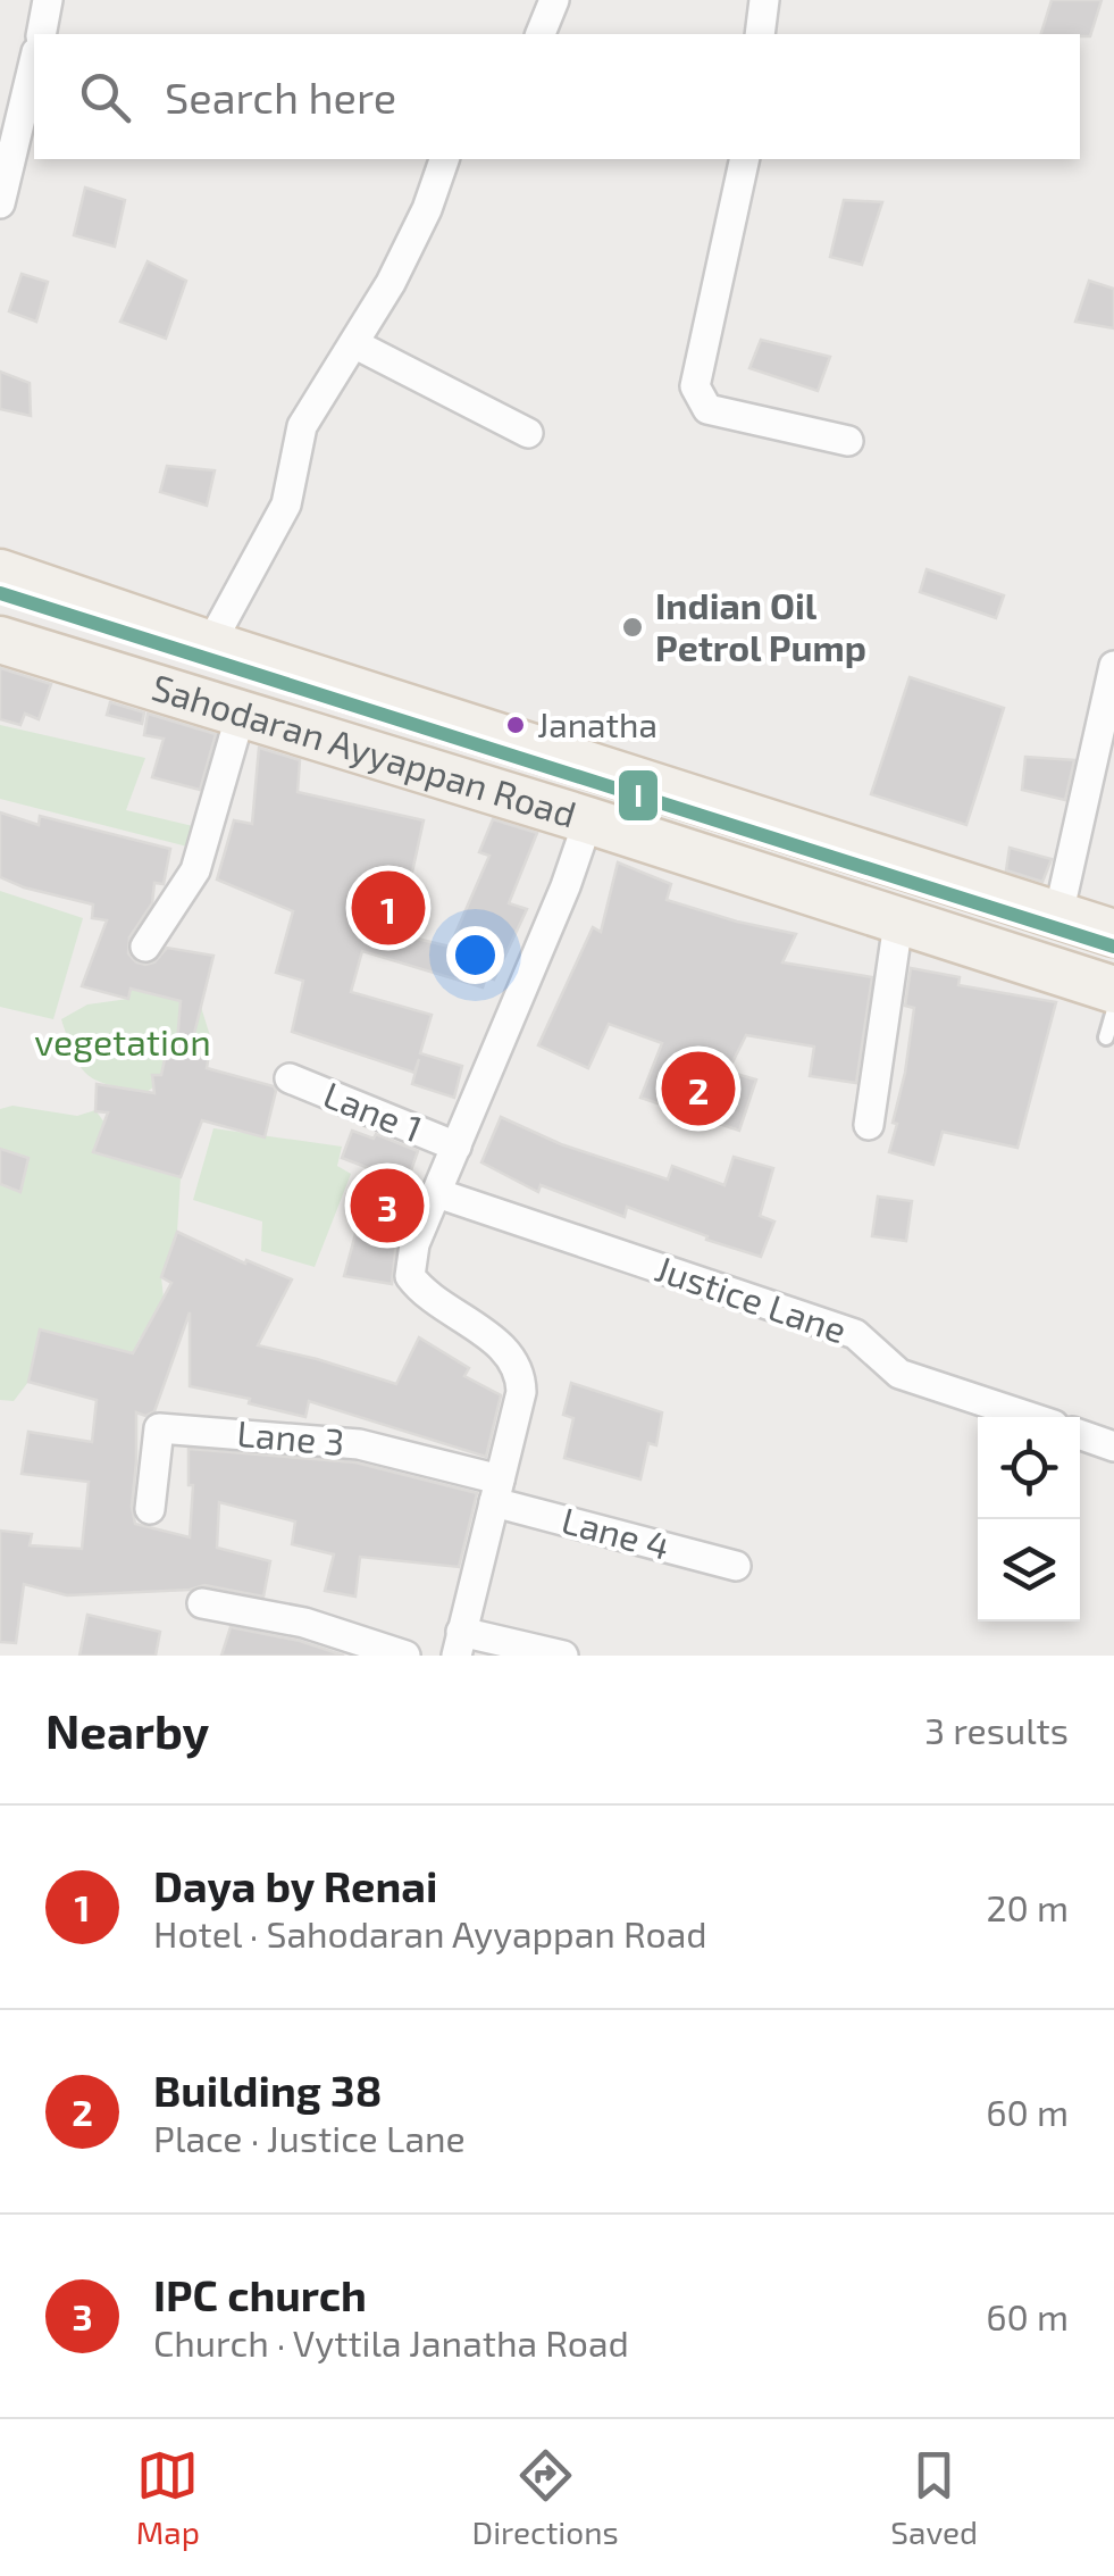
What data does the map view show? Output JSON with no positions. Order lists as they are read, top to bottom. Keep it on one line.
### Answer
{"streets":{"main road":["Sahodaran Ayyappan Road"],"street":["Lane 1","Justice Lane","Lane 3","Lane 4"]},"crossings":[["Lane 3","Lane 4"]],"parks":["vegetation"],"places":["Indian Oil Petrol Pump","Janatha"],"lines":["transit line I"],"page":{"search":"Search here","pins":["1","2","3"],"heading":["Nearby","3 results"],"list":[{"mark":"1","name":"Daya by Renai","note":"Hotel · Sahodaran Ayyappan Road","value":"20 m"},{"mark":"2","name":"Building 38","note":"Place · Justice Lane","value":"60 m"},{"mark":"3","name":"IPC church","note":"Church · Vyttila Janatha Road","value":"60 m"}],"nav":["Map","Directions","Saved"]}}
